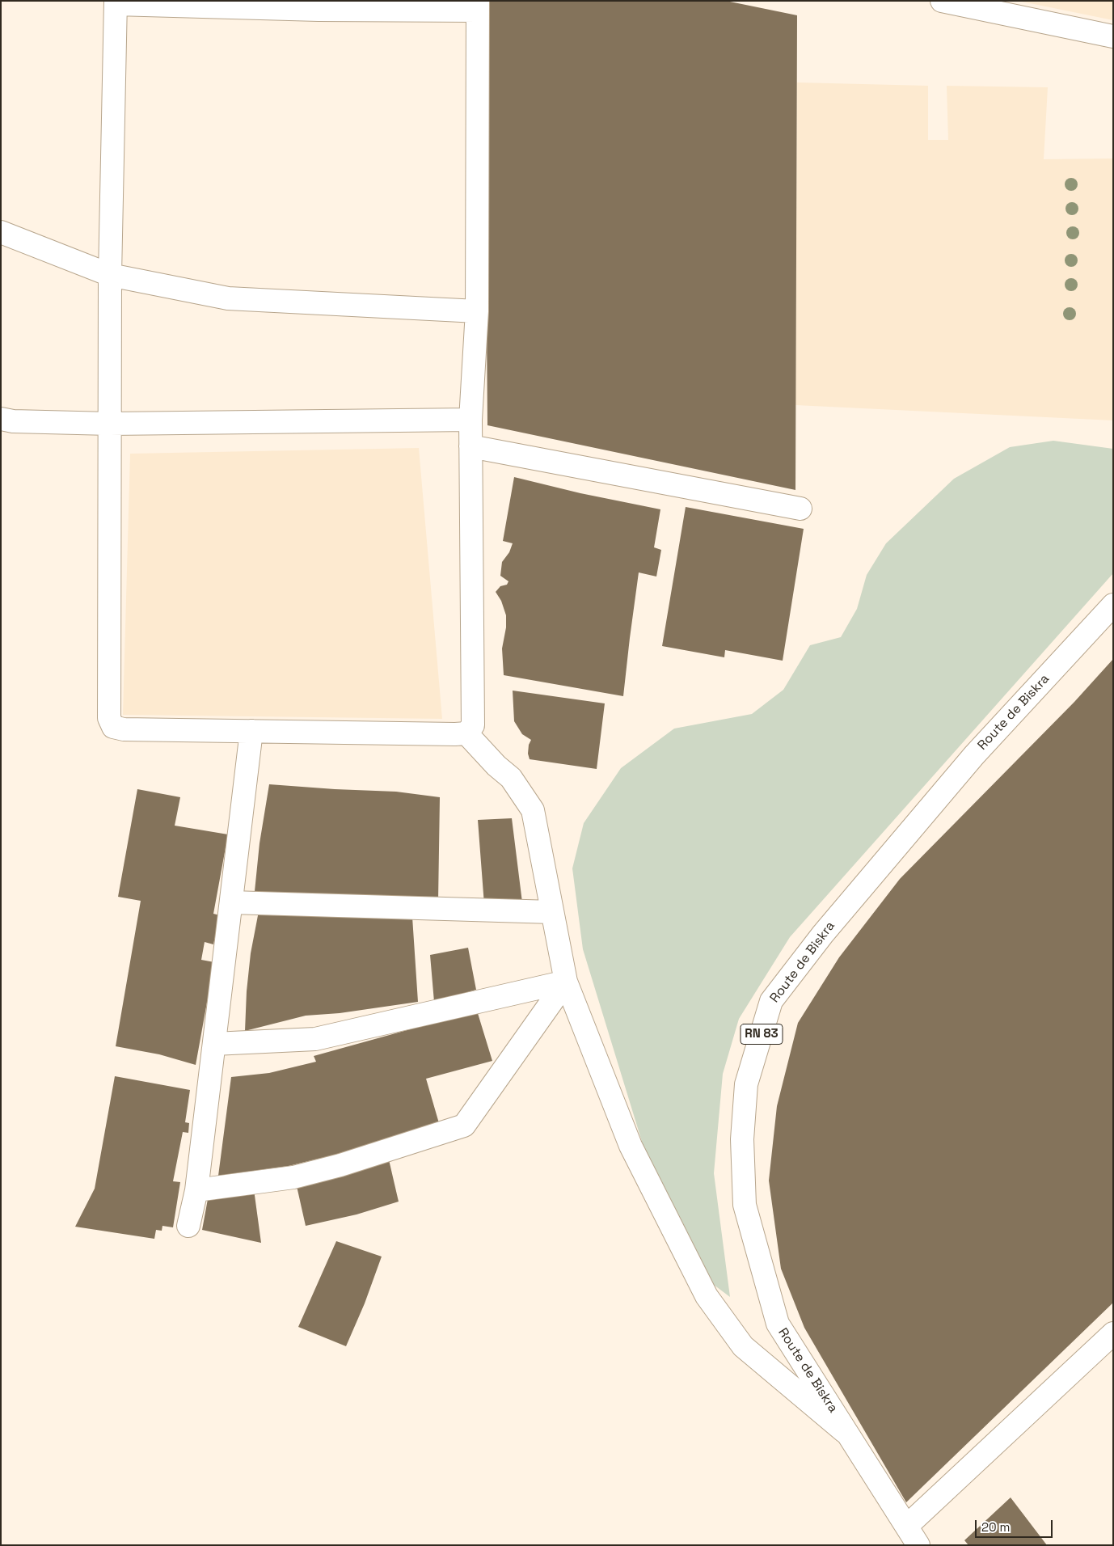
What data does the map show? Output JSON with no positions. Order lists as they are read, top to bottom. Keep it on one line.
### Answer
{"streets":{"street":["Route de Biskra","RN 83"]},"scale_bar":"20 m"}
